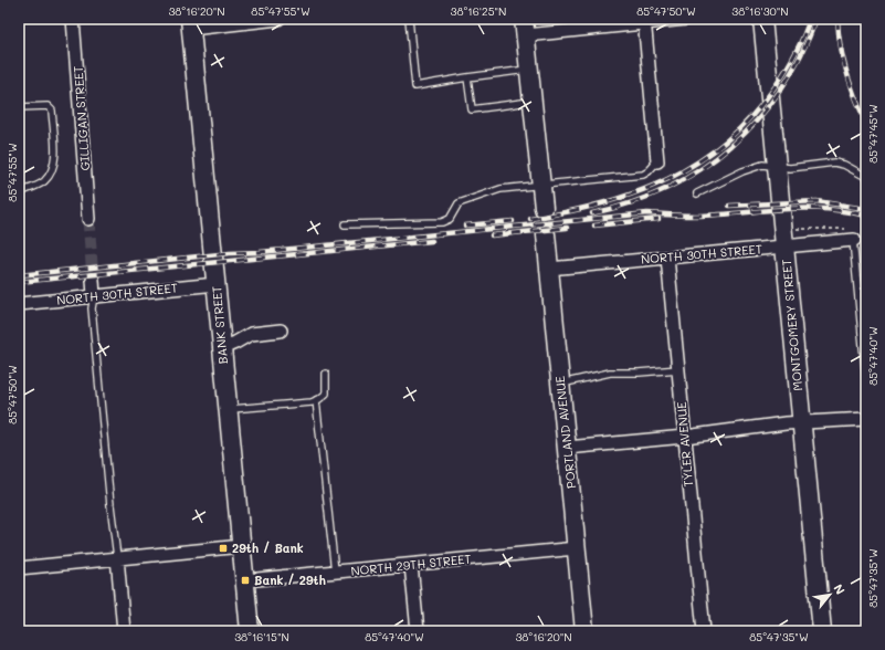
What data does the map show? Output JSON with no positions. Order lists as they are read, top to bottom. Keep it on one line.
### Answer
{"streets":{"street":["GILLIGAN STREET","NORTH 30TH STREET","BANK STREET","MONTGOMERY STREET","PORTLAND AVENUE","TYLER AVENUE","NORTH 29TH STREET"]},"crossings":[["NORTH 30TH STREET","BANK STREET"],["NORTH 30TH STREET","MONTGOMERY STREET"],["NORTH 30TH STREET","PORTLAND AVENUE"],["NORTH 30TH STREET","TYLER AVENUE"],["BANK STREET","NORTH 29TH STREET"],["PORTLAND AVENUE","NORTH 29TH STREET"]],"places":{"transit":["29th / Bank","Bank / 29th"]},"north":"top right","coordinates":["38°16'20\"N","85°47'55\"W","38°16'25\"N","85°47'50\"W","38°16'30\"N","85°47'45\"W","85°47'40\"W","85°47'35\"W","38°16'15\"N"]}
